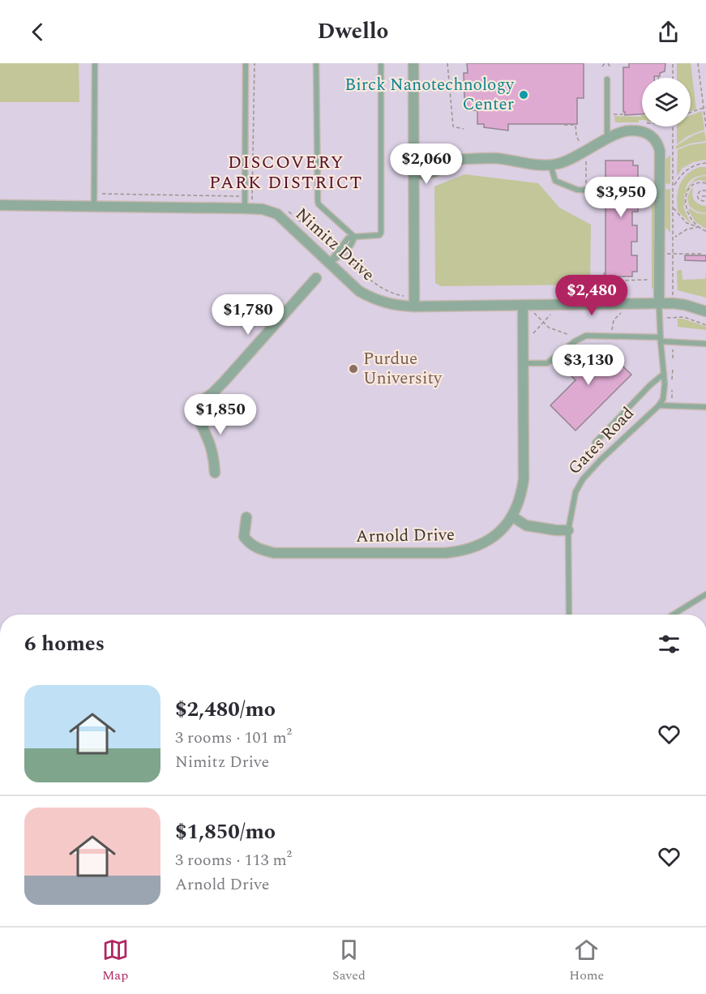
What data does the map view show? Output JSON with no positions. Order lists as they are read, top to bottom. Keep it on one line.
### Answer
{"streets":{"street":["Nimitz Drive","Gates Road","Arnold Drive"]},"crossings":[["Nimitz Drive","Gates Road"],["Nimitz Drive","Arnold Drive"]],"districts":["DISCOVERY PARK DISTRICT"],"places":["Birck Nanotechnology Center","Purdue University"],"page":{"header":"Dwello","price":["$2,060","$3,950","$2,480","$1,780","$3,130","$1,850"],"heading":"6 homes","list":[{"name":"$2,480/mo","note":"3 rooms · 101 m² · Nimitz Drive"},{"name":"$1,850/mo","note":"3 rooms · 113 m² · Arnold Drive"}],"tabs":["Map","Saved","Home"]}}
